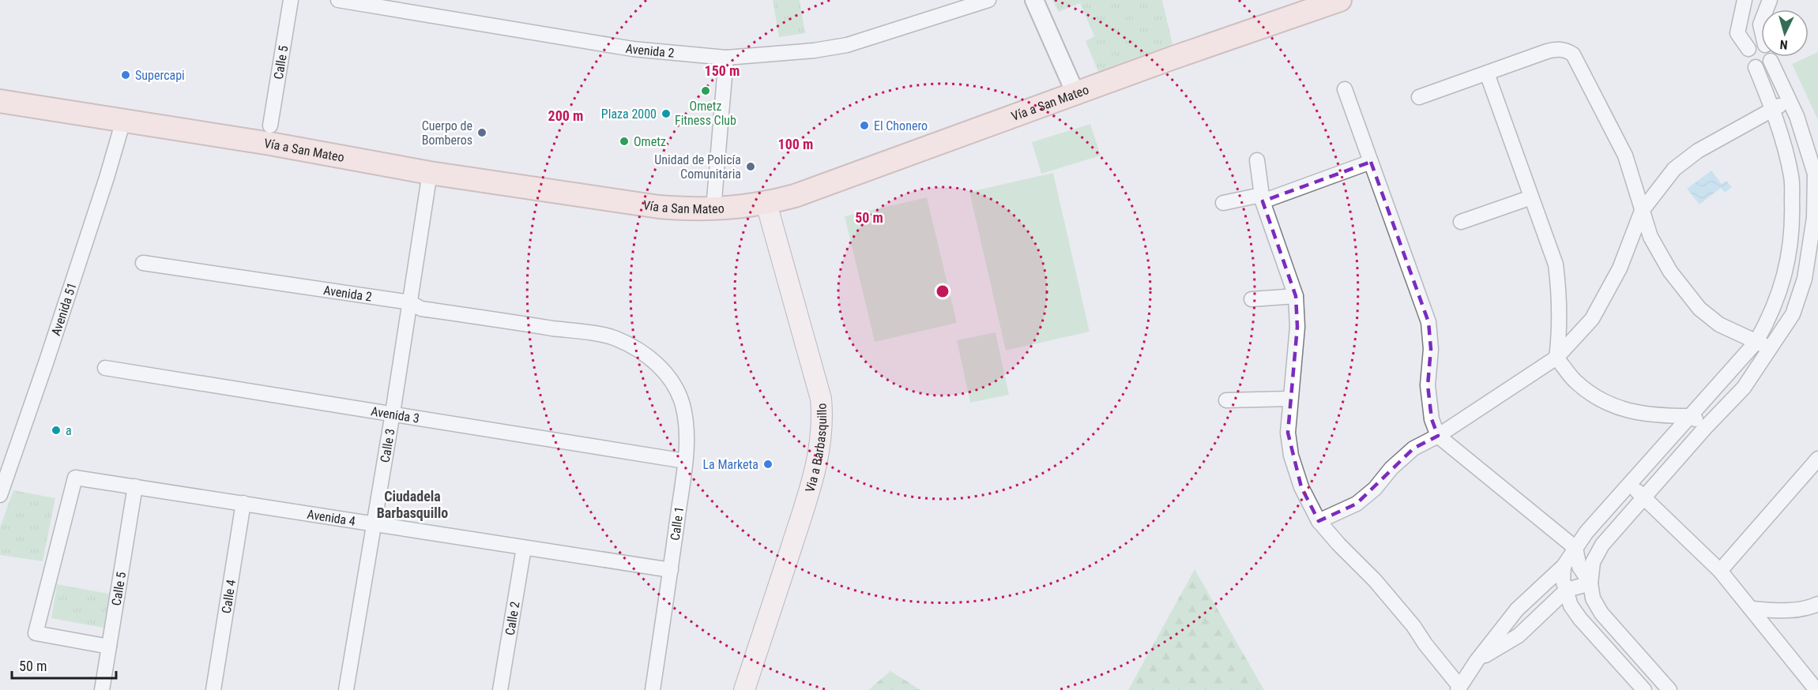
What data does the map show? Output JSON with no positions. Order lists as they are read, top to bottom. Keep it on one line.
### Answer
{"streets":{"main road":["Vía a San Mateo","Via a Barbasquillo"],"street":["Avenida 2","Calle 5","Avenida 51","Avenida 3","Calle 3","Avenida 4","Calle 1","Calle 4","Calle 2"]},"crossings":[["Avenida 2","Calle 3"],["Avenida 2","Calle 1"],["Calle 5","Avenida 4"],["Vía a San Mateo","Avenida 51"],["Vía a San Mateo","Calle 3"],["Vía a San Mateo","Via a Barbasquillo"],["Avenida 3","Calle 3"],["Avenida 3","Calle 1"],["Calle 3","Avenida 4"],["Avenida 4","Calle 1"],["Avenida 4","Calle 4"],["Avenida 4","Calle 2"]],"districts":["Ciudadela Barbasquillo"],"places":["Supercapi","Ometz Fitness Club","Plaza 2000","El Chonero","Cuerpo de Bomberos","Ometz","Unidad de Policía Comunitaria","a","La Marketa"],"scale_bar":"50 m","north":"bottom","rings":["150 m","200 m","100 m","50 m"]}
